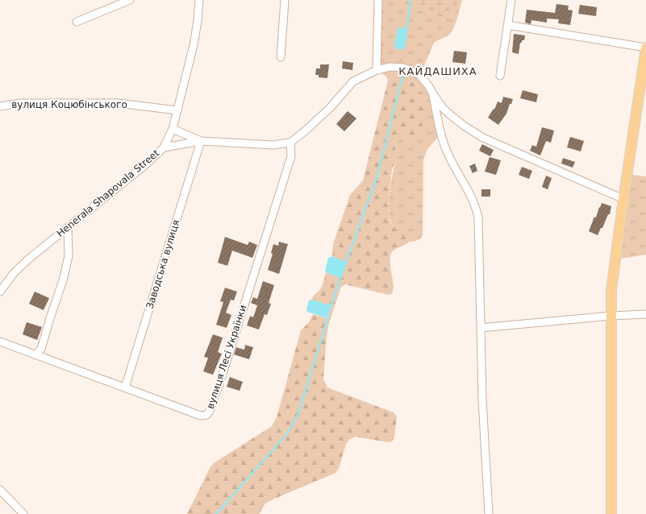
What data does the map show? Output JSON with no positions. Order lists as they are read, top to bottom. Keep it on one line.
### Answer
{"streets":{"street":["вулиця Коцюбінського","Henerala Shapovala Street","Заводська вулиця","вулиця Лесі Українки"]},"crossings":[["вулиця Коцюбінського","Henerala Shapovala Street"],["Заводська вулиця","вулиця Лесі Українки"]],"districts":["КАЙДАШИХА"]}
